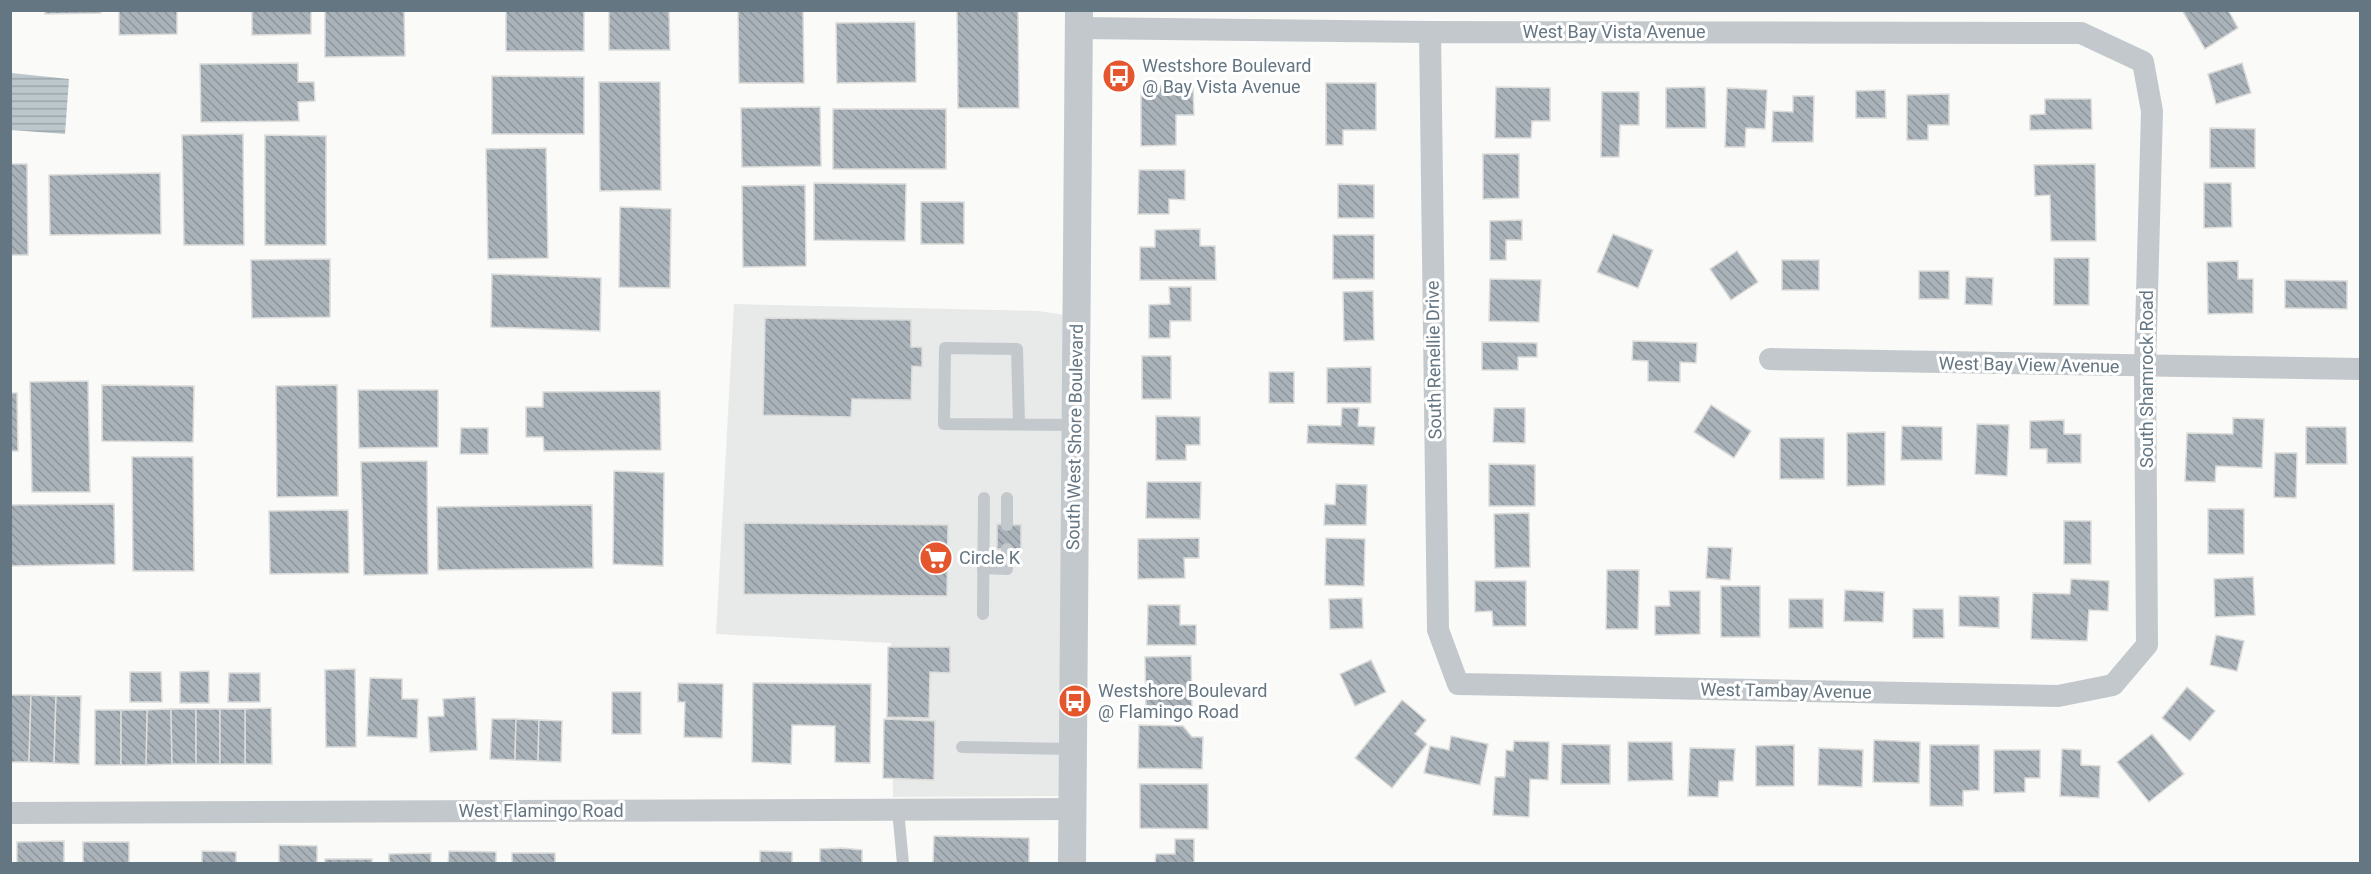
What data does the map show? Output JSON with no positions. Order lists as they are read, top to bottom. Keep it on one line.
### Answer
{"streets":{"street":["West Bay Vista Avenue","South Renellie Drive","West Bay View Avenue","South Shamrock Road","South West Shore Boulevard","West Tambay Avenue","West Flamingo Road"]},"crossings":[["West Bay Vista Avenue","South Renellie Drive"],["West Bay Vista Avenue","South Shamrock Road"],["West Bay Vista Avenue","South West Shore Boulevard"],["South Renellie Drive","West Tambay Avenue"],["West Bay View Avenue","South Shamrock Road"],["South Shamrock Road","West Tambay Avenue"],["South West Shore Boulevard","West Flamingo Road"]],"places":{"bus stop":["Westshore Boulevard @ Bay Vista Avenue","Westshore Boulevard @ Flamingo Road"],"supermarket":["Circle K"]}}
